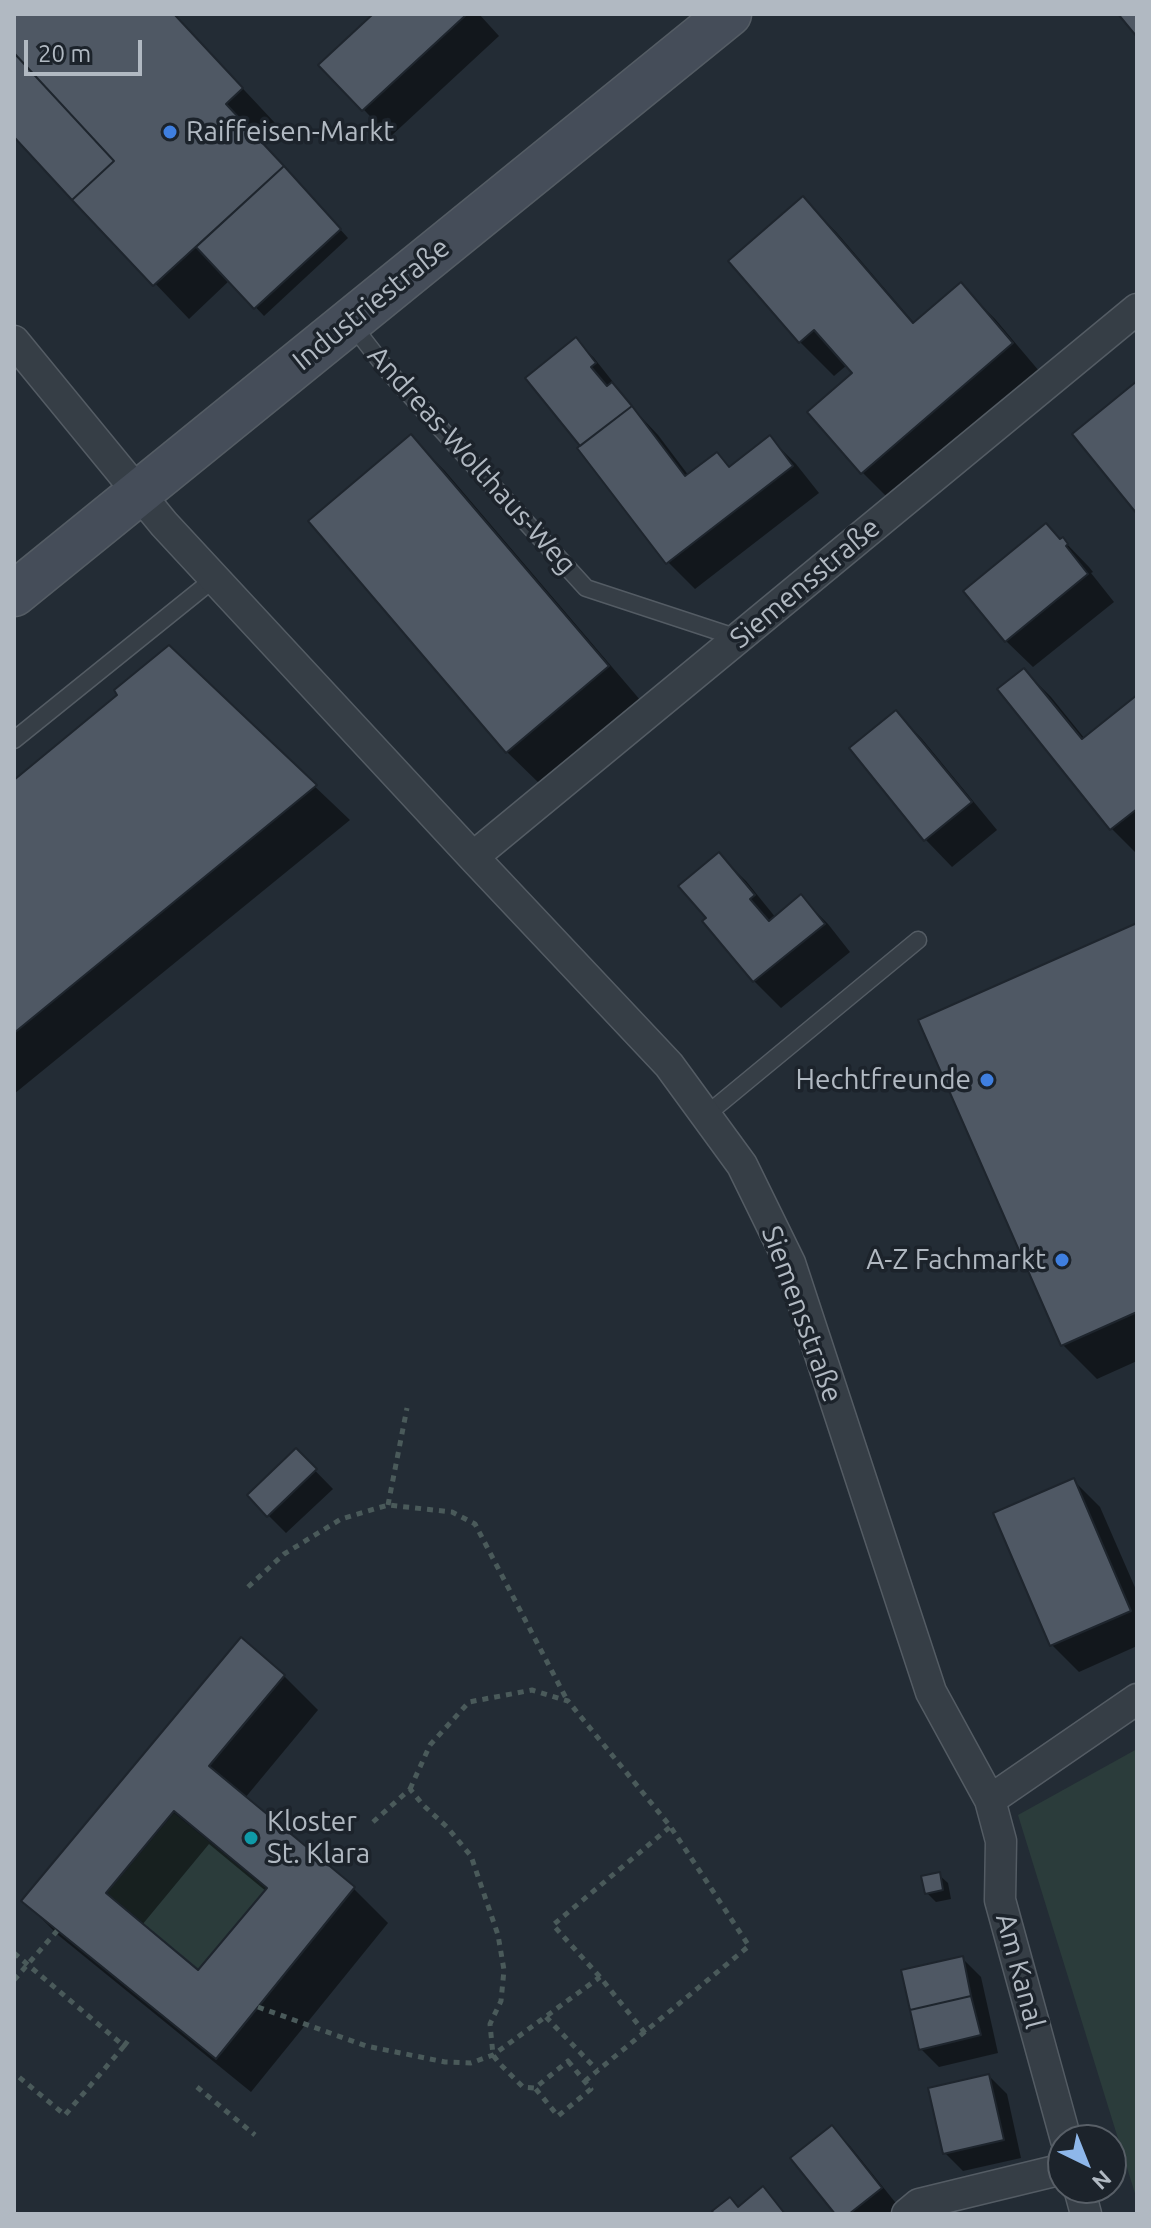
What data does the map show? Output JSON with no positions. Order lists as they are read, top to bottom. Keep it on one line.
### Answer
{"streets":{"street":["Industriestraße","Siemensstraße","Am Kanal"],"lane":["Andreas-Wolthaus-Weg"]},"crossings":[["Industriestraße","Andreas-Wolthaus-Weg"],["Industriestraße","Siemensstraße"],["Andreas-Wolthaus-Weg","Siemensstraße"],["Siemensstraße","Am Kanal"]],"places":["Raiffeisen-Markt","Hechtfreunde","A-Z Fachmarkt","Kloster St. Klara"],"scale_bar":"20 m","north":"bottom right"}
